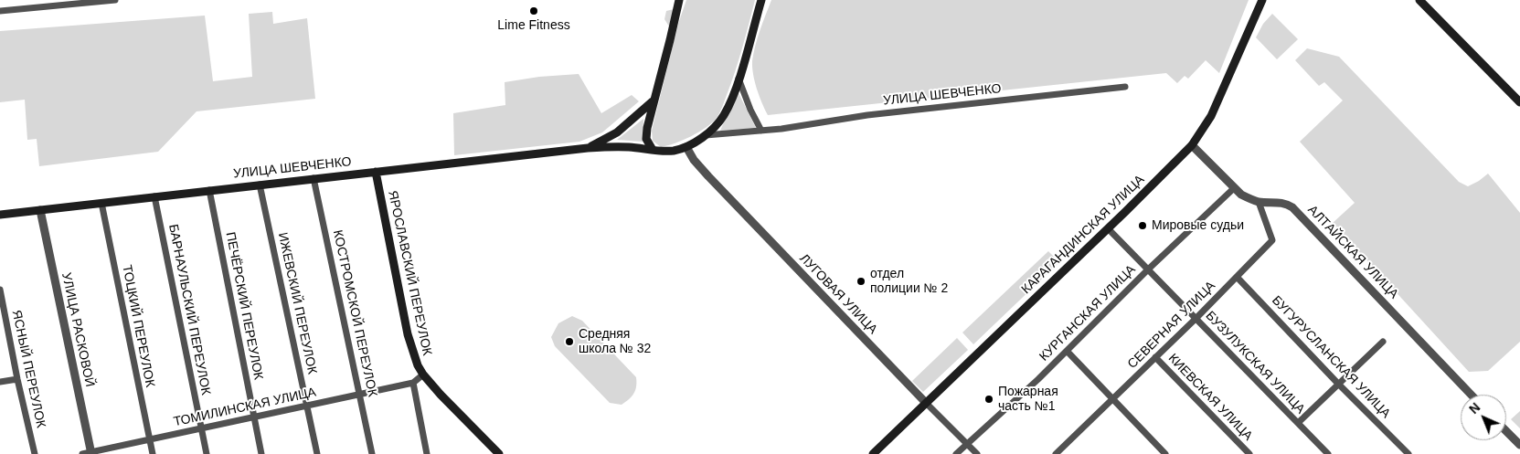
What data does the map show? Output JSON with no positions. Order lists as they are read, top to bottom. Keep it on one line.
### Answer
{"streets":{"main road":["УЛИЦА ШЕВЧЕНКО","КАРАГАНДИНСКАЯ УЛИЦА","ЯРОСЛАВСКИЙ ПЕРЕУЛОК"],"street":["АЛТАЙСКАЯ УЛИЦА","ЛУГОВАЯ УЛИЦА","ИЖЕВСКИЙ ПЕРЕУЛОК","ПЕЧЁРСКИЙ ПЕРЕУЛОК","БАРНАУЛЬСКИЙ ПЕРЕУЛОК","КОСТРОМСКОЙ ПЕРЕУЛОК","КУРГАНСКАЯ УЛИЦА","СЕВЕРНАЯ УЛИЦА","ТОЦКИЙ ПЕРЕУЛОК","УЛИЦА РАСКОВОЙ","БУГУРУСЛАНСКАЯ УЛИЦА","БУЗУЛУКСКАЯ УЛИЦА","ЯСНЫЙ ПЕРЕУЛОК","КИЕВСКАЯ УЛИЦА","ТОМИЛИНСКАЯ УЛИЦА"]},"crossings":[["УЛИЦА ШЕВЧЕНКО","ЯРОСЛАВСКИЙ ПЕРЕУЛОК"],["УЛИЦА ШЕВЧЕНКО","ЛУГОВАЯ УЛИЦА"],["УЛИЦА ШЕВЧЕНКО","ИЖЕВСКИЙ ПЕРЕУЛОК"],["УЛИЦА ШЕВЧЕНКО","ПЕЧЁРСКИЙ ПЕРЕУЛОК"],["УЛИЦА ШЕВЧЕНКО","БАРНАУЛЬСКИЙ ПЕРЕУЛОК"],["УЛИЦА ШЕВЧЕНКО","КОСТРОМСКОЙ ПЕРЕУЛОК"],["УЛИЦА ШЕВЧЕНКО","ТОЦКИЙ ПЕРЕУЛОК"],["УЛИЦА ШЕВЧЕНКО","УЛИЦА РАСКОВОЙ"],["КАРАГАНДИНСКАЯ УЛИЦА","АЛТАЙСКАЯ УЛИЦА"],["КАРАГАНДИНСКАЯ УЛИЦА","ЛУГОВАЯ УЛИЦА"],["КАРАГАНДИНСКАЯ УЛИЦА","БУЗУЛУКСКАЯ УЛИЦА"],["АЛТАЙСКАЯ УЛИЦА","КУРГАНСКАЯ УЛИЦА"],["АЛТАЙСКАЯ УЛИЦА","СЕВЕРНАЯ УЛИЦА"],["ЯРОСЛАВСКИЙ ПЕРЕУЛОК","ТОМИЛИНСКАЯ УЛИЦА"],["ЛУГОВАЯ УЛИЦА","КУРГАНСКАЯ УЛИЦА"],["ИЖЕВСКИЙ ПЕРЕУЛОК","ТОМИЛИНСКАЯ УЛИЦА"],["ПЕЧЁРСКИЙ ПЕРЕУЛОК","ТОМИЛИНСКАЯ УЛИЦА"],["БАРНАУЛЬСКИЙ ПЕРЕУЛОК","ТОМИЛИНСКАЯ УЛИЦА"],["КОСТРОМСКОЙ ПЕРЕУЛОК","ТОМИЛИНСКАЯ УЛИЦА"],["КУРГАНСКАЯ УЛИЦА","БУЗУЛУКСКАЯ УЛИЦА"],["СЕВЕРНАЯ УЛИЦА","БУГУРУСЛАНСКАЯ УЛИЦА"],["СЕВЕРНАЯ УЛИЦА","БУЗУЛУКСКАЯ УЛИЦА"],["СЕВЕРНАЯ УЛИЦА","КИЕВСКАЯ УЛИЦА"],["ТОЦКИЙ ПЕРЕУЛОК","ТОМИЛИНСКАЯ УЛИЦА"],["УЛИЦА РАСКОВОЙ","ТОМИЛИНСКАЯ УЛИЦА"]],"places":["Lime Fitness","Мировые судьи","отдел полиции № 2","Средняя школа № 32","Пожарная часть №1"],"north":"top left"}
